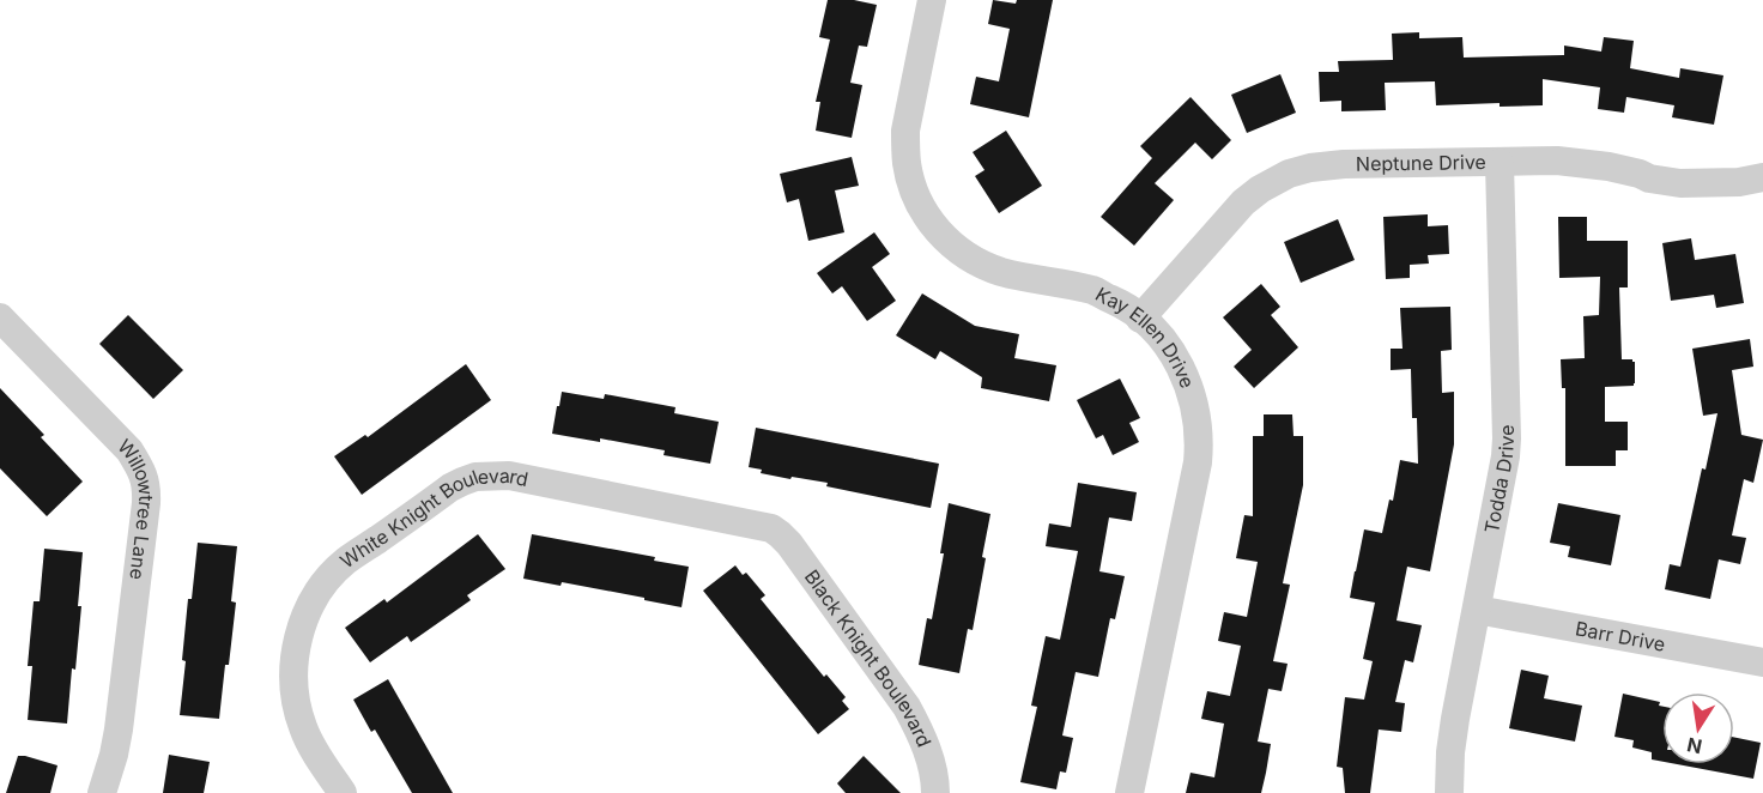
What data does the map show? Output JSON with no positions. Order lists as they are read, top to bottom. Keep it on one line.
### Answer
{"streets":{"street":["Neptune Drive","Kay Ellen Drive","Todda Drive","Willowtree Lane","White Knight Boulevard","Barr Drive","Black Knight Boulevard"]},"crossings":[["Neptune Drive","Kay Ellen Drive"],["Neptune Drive","Todda Drive"],["Todda Drive","Barr Drive"],["White Knight Boulevard","Black Knight Boulevard"]],"north":"bottom"}
